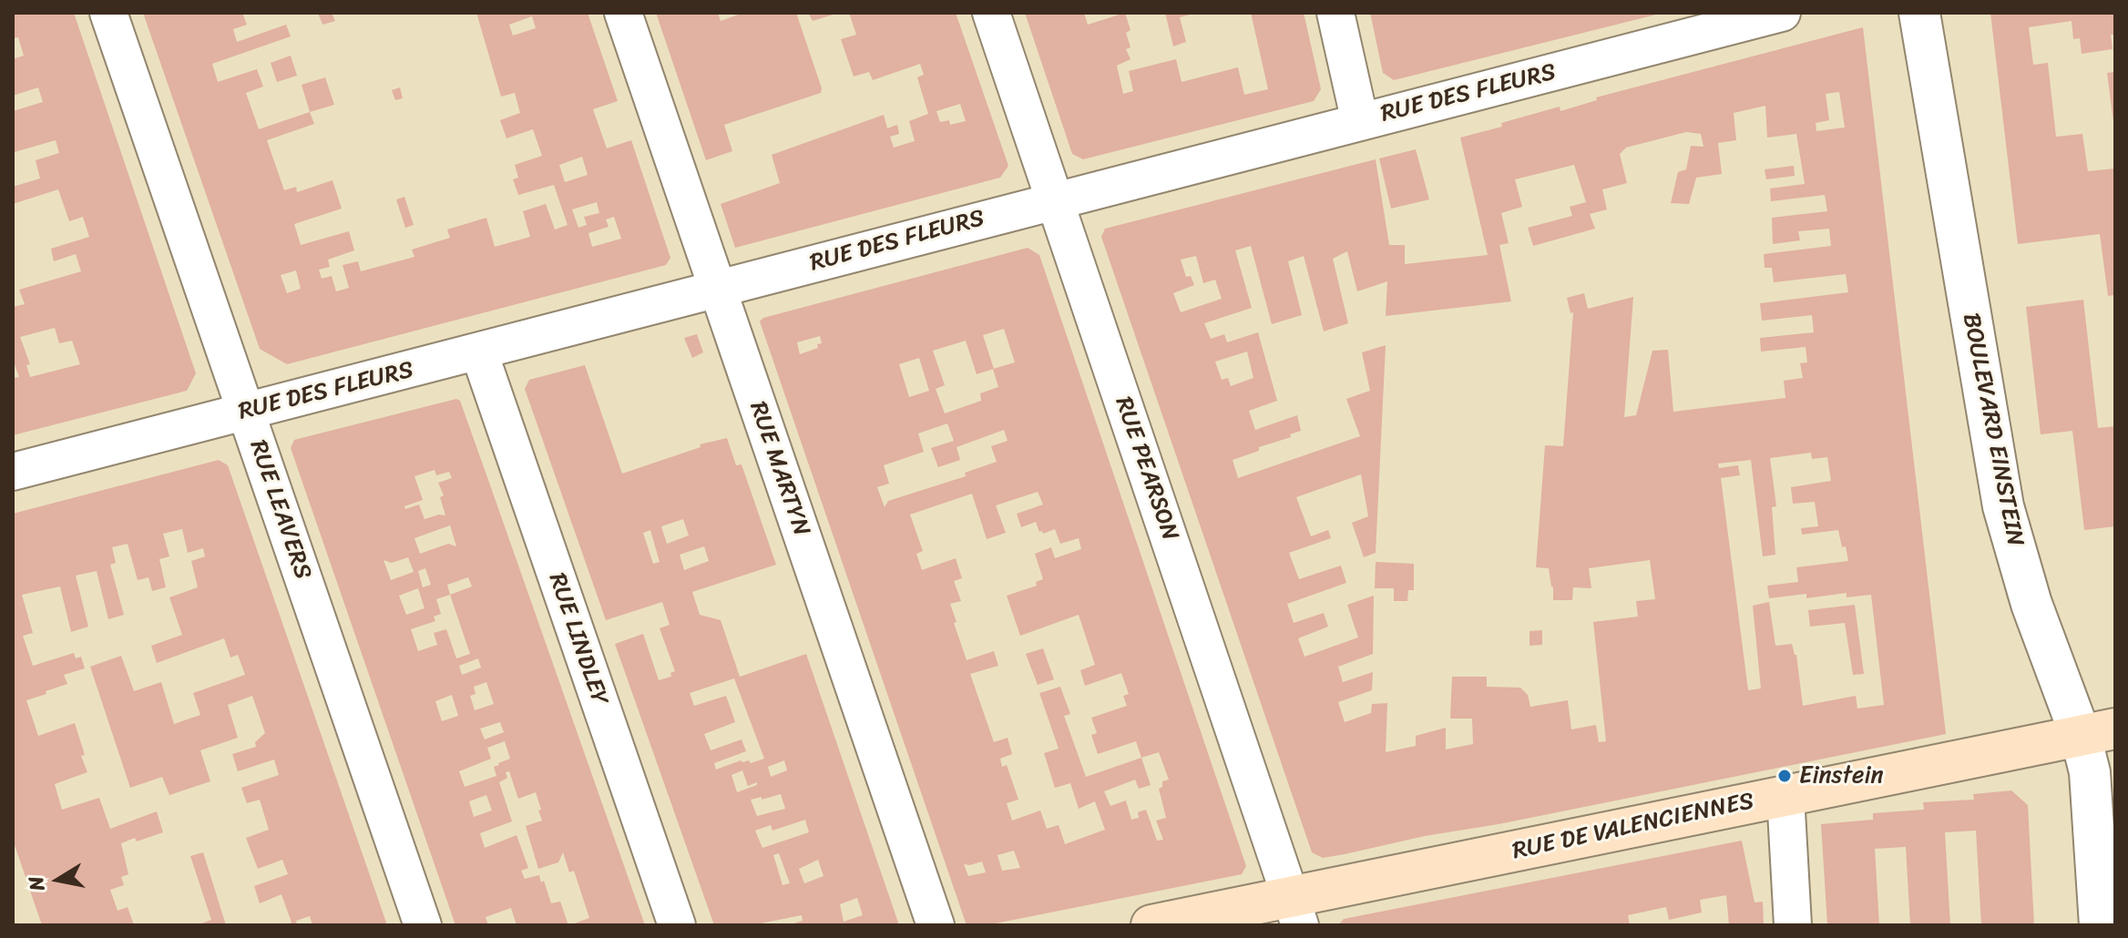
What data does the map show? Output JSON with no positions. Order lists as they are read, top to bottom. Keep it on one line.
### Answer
{"streets":{"main road":["RUE DE VALENCIENNES"],"street":["RUE DES FLEURS","BOULEVARD EINSTEIN","RUE MARTYN","RUE PEARSON","RUE LEAVERS","RUE LINDLEY"]},"crossings":[["RUE DES FLEURS","RUE MARTYN"],["RUE DES FLEURS","RUE PEARSON"],["RUE DES FLEURS","RUE LEAVERS"],["RUE DES FLEURS","RUE LINDLEY"],["BOULEVARD EINSTEIN","RUE DE VALENCIENNES"],["RUE PEARSON","RUE DE VALENCIENNES"]],"places":["Einstein"],"north":"left"}
